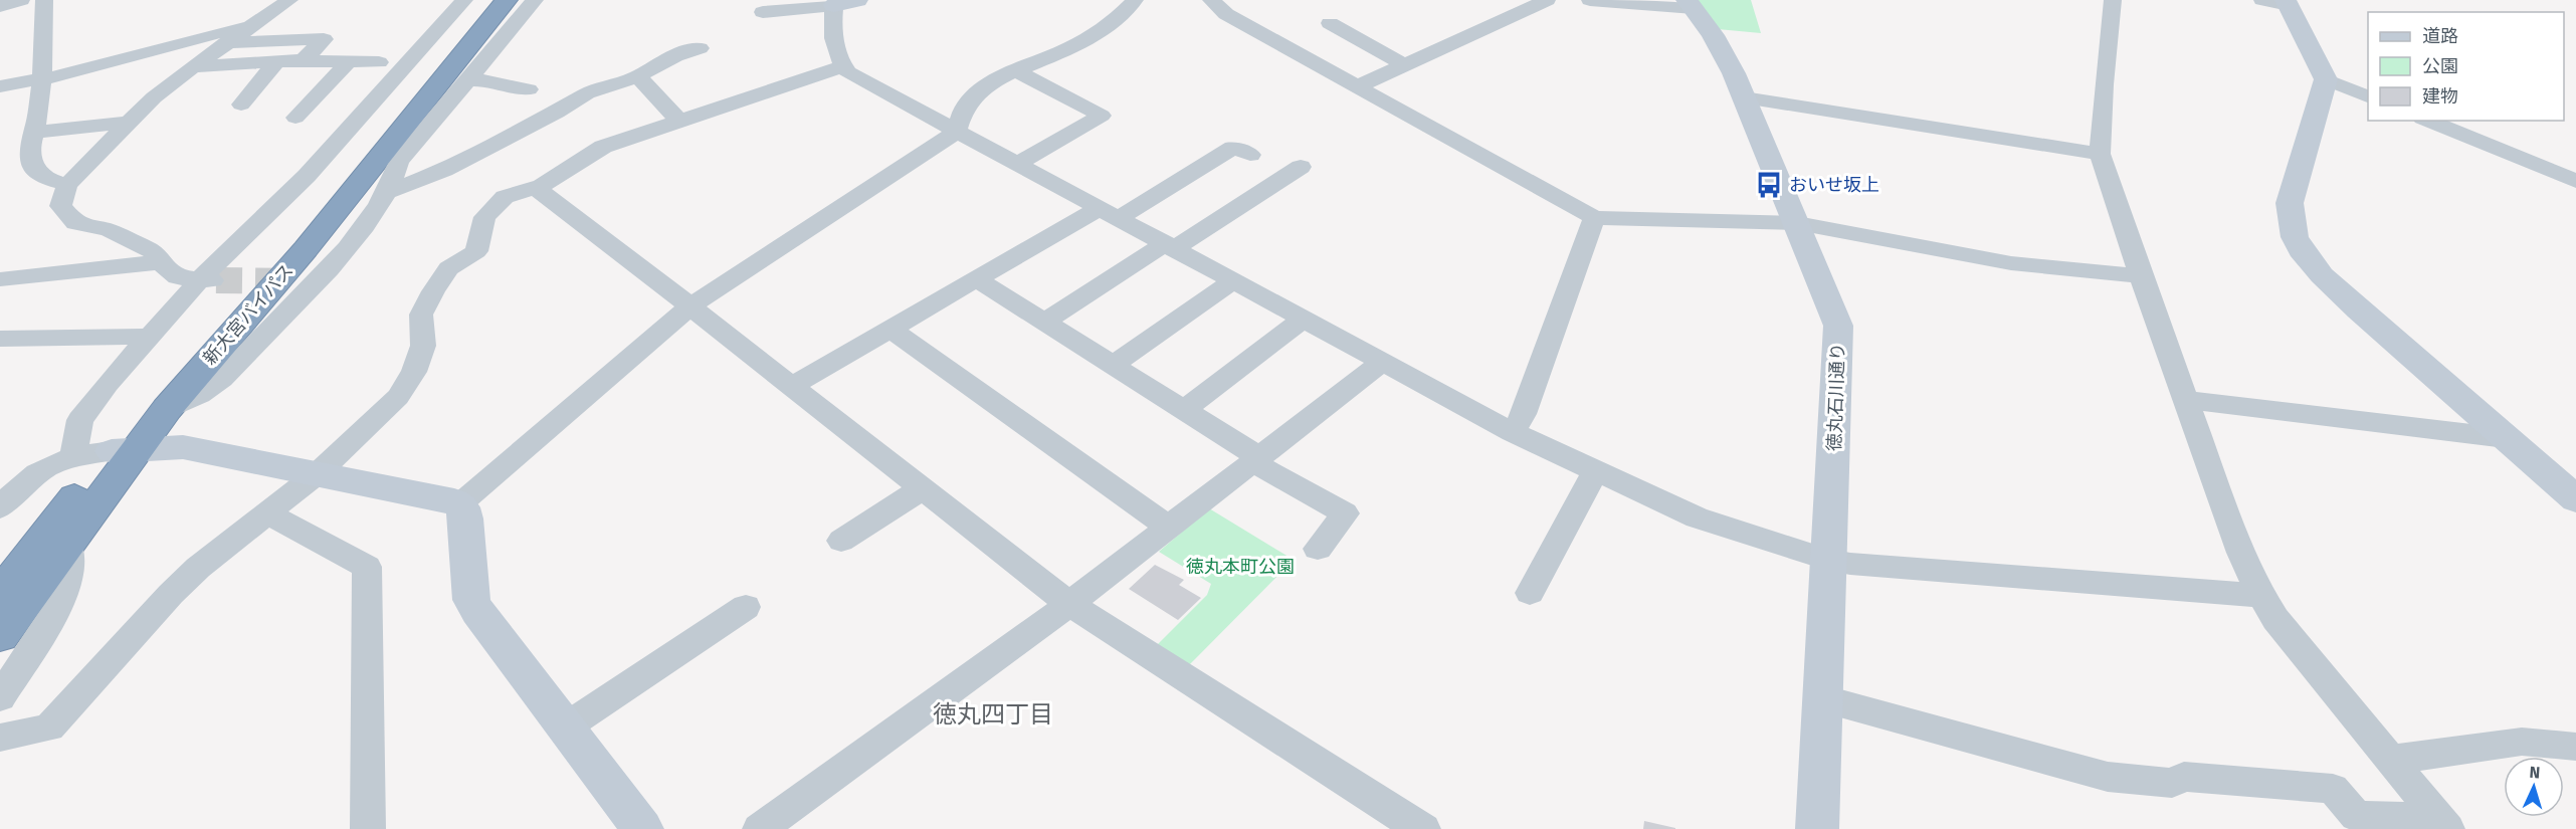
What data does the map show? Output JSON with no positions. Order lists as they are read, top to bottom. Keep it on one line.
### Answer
{"streets":{"highway":["新大宮バイパス"],"street":["徳丸石川通り"]},"districts":["徳丸四丁目"],"parks":["徳丸本町公園"],"places":{"bus stop":["おいせ坂上"]},"legend":["道路","公園","建物"],"north":"top"}
